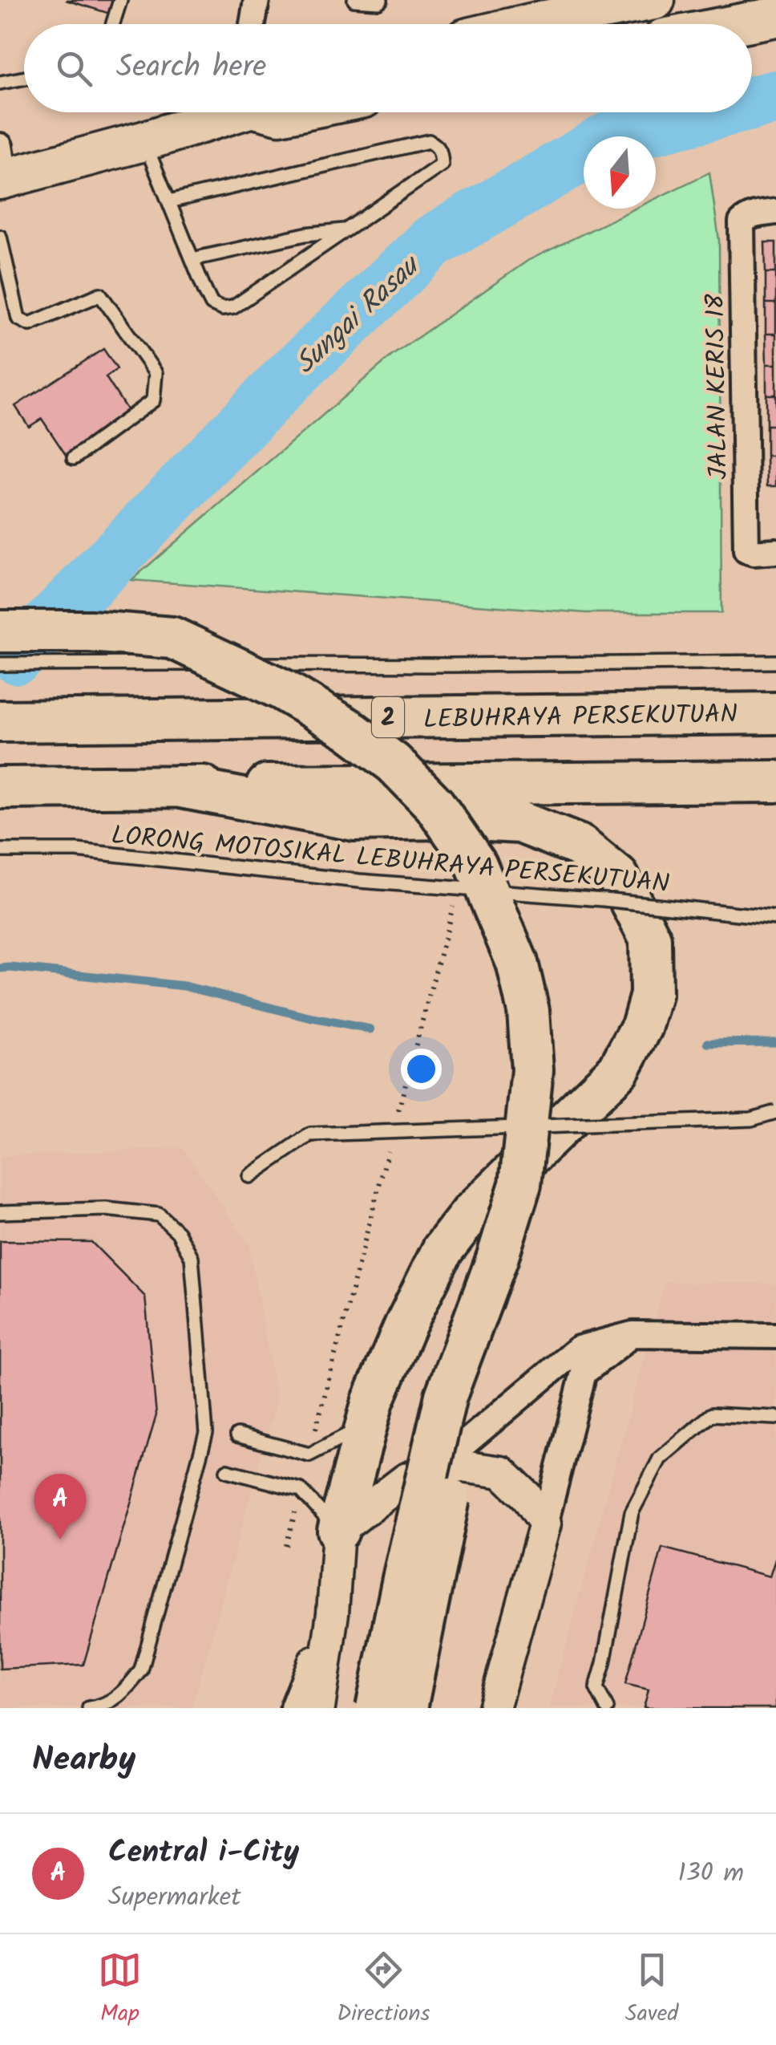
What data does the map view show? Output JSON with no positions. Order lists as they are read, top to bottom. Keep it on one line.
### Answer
{"streets":{"highway":["LEBUHRAYA PERSEKUTUAN","2"],"street":["JALAN KERIS 18"],"lane":["LORONG MOTOSIKAL LEBUHRAYA PERSEKUTUAN"]},"water":["Sungai Rasau"],"north":"bottom","page":{"search":"Search here","pins":"A","heading":"Nearby","list":[{"mark":"A","name":"Central i-City","note":"Supermarket","value":"130 m"}],"nav":["Map","Directions","Saved"]}}
